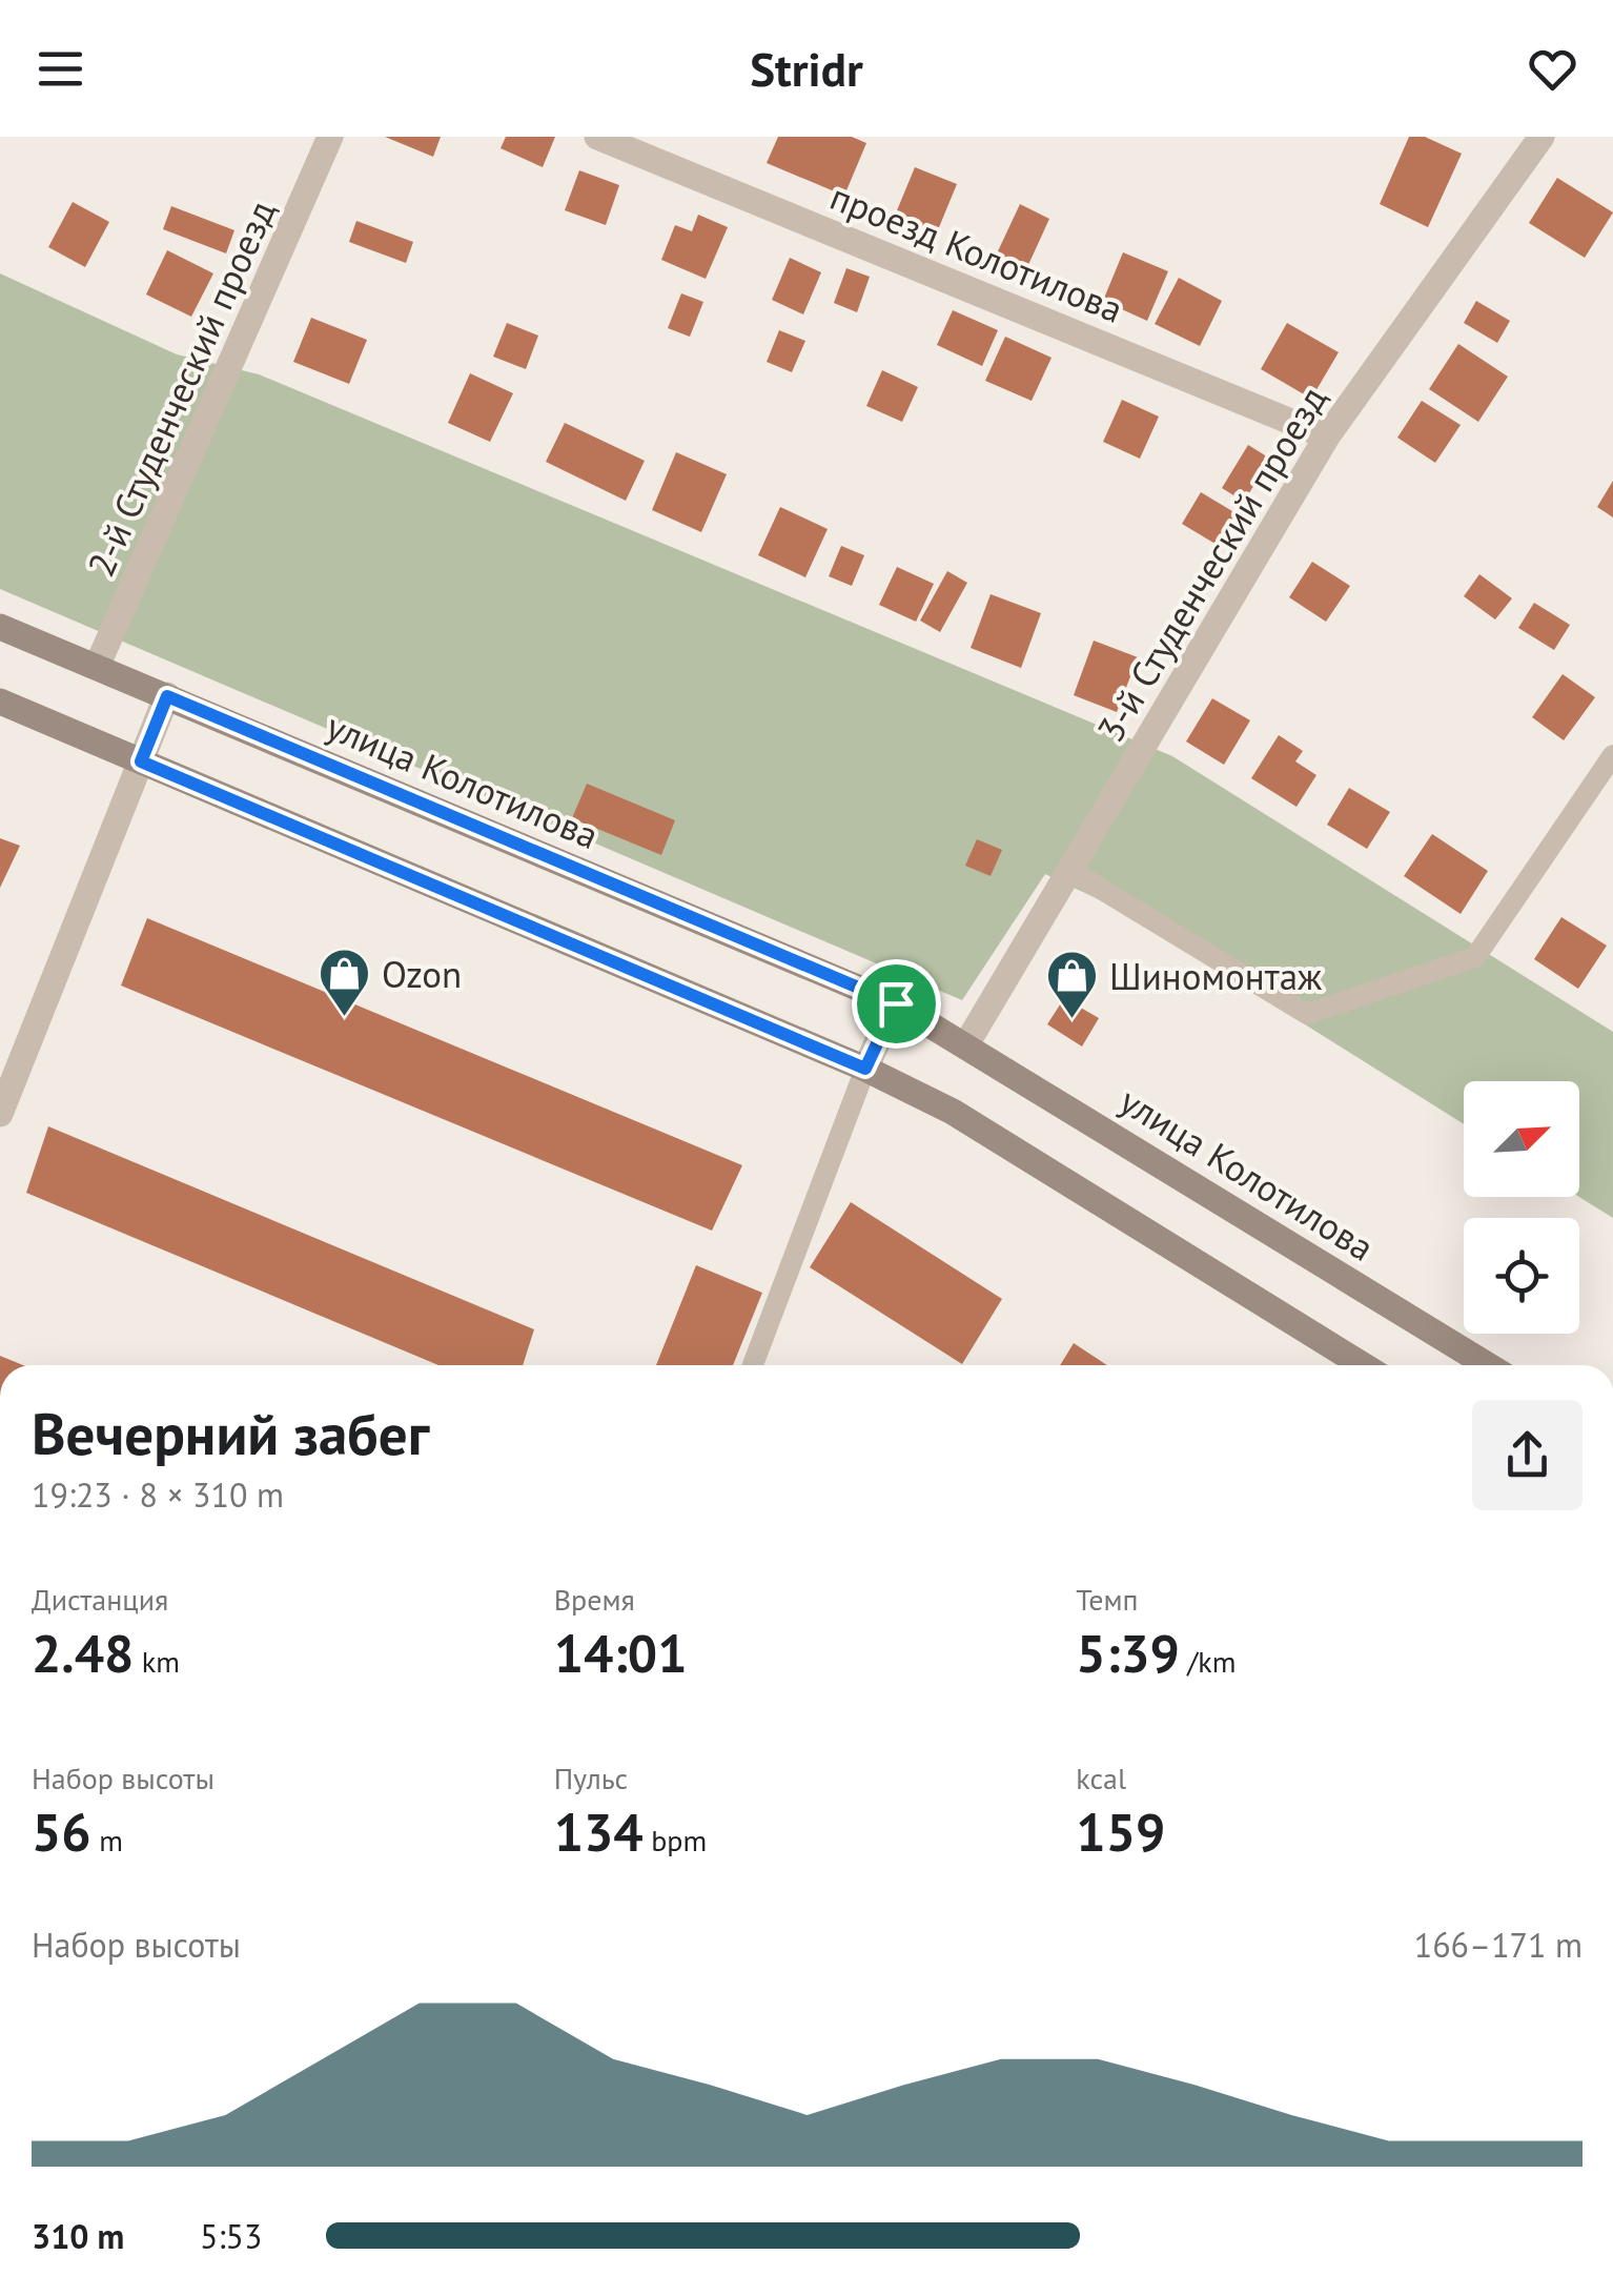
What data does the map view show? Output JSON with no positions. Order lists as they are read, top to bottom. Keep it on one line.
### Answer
{"streets":{"main road":["улица Колотилова"],"street":["проезд Колотилова","2-й Студенческий проезд","3-й Студенческий проезд"]},"crossings":[["проезд Колотилова","3-й Студенческий проезд"],["2-й Студенческий проезд","улица Колотилова"],["3-й Студенческий проезд","улица Колотилова"]],"places":{"shop":["Ozon","Шиномонтаж"]},"north":"top right","page":{"header":"Stridr","heading":["Вечерний забег","19:23 · 8 × 310 m"],"stats":[["Дистанция","2.48 km"],["Время","14:01"],["Темп","5:39 /km"],["Набор высоты","56 m"],["Пульс","134 bpm"],["kcal","159"]],"chart":["Набор высоты","166–171 m"],"list":[{"name":"310 m","note":"5:53"}]}}
